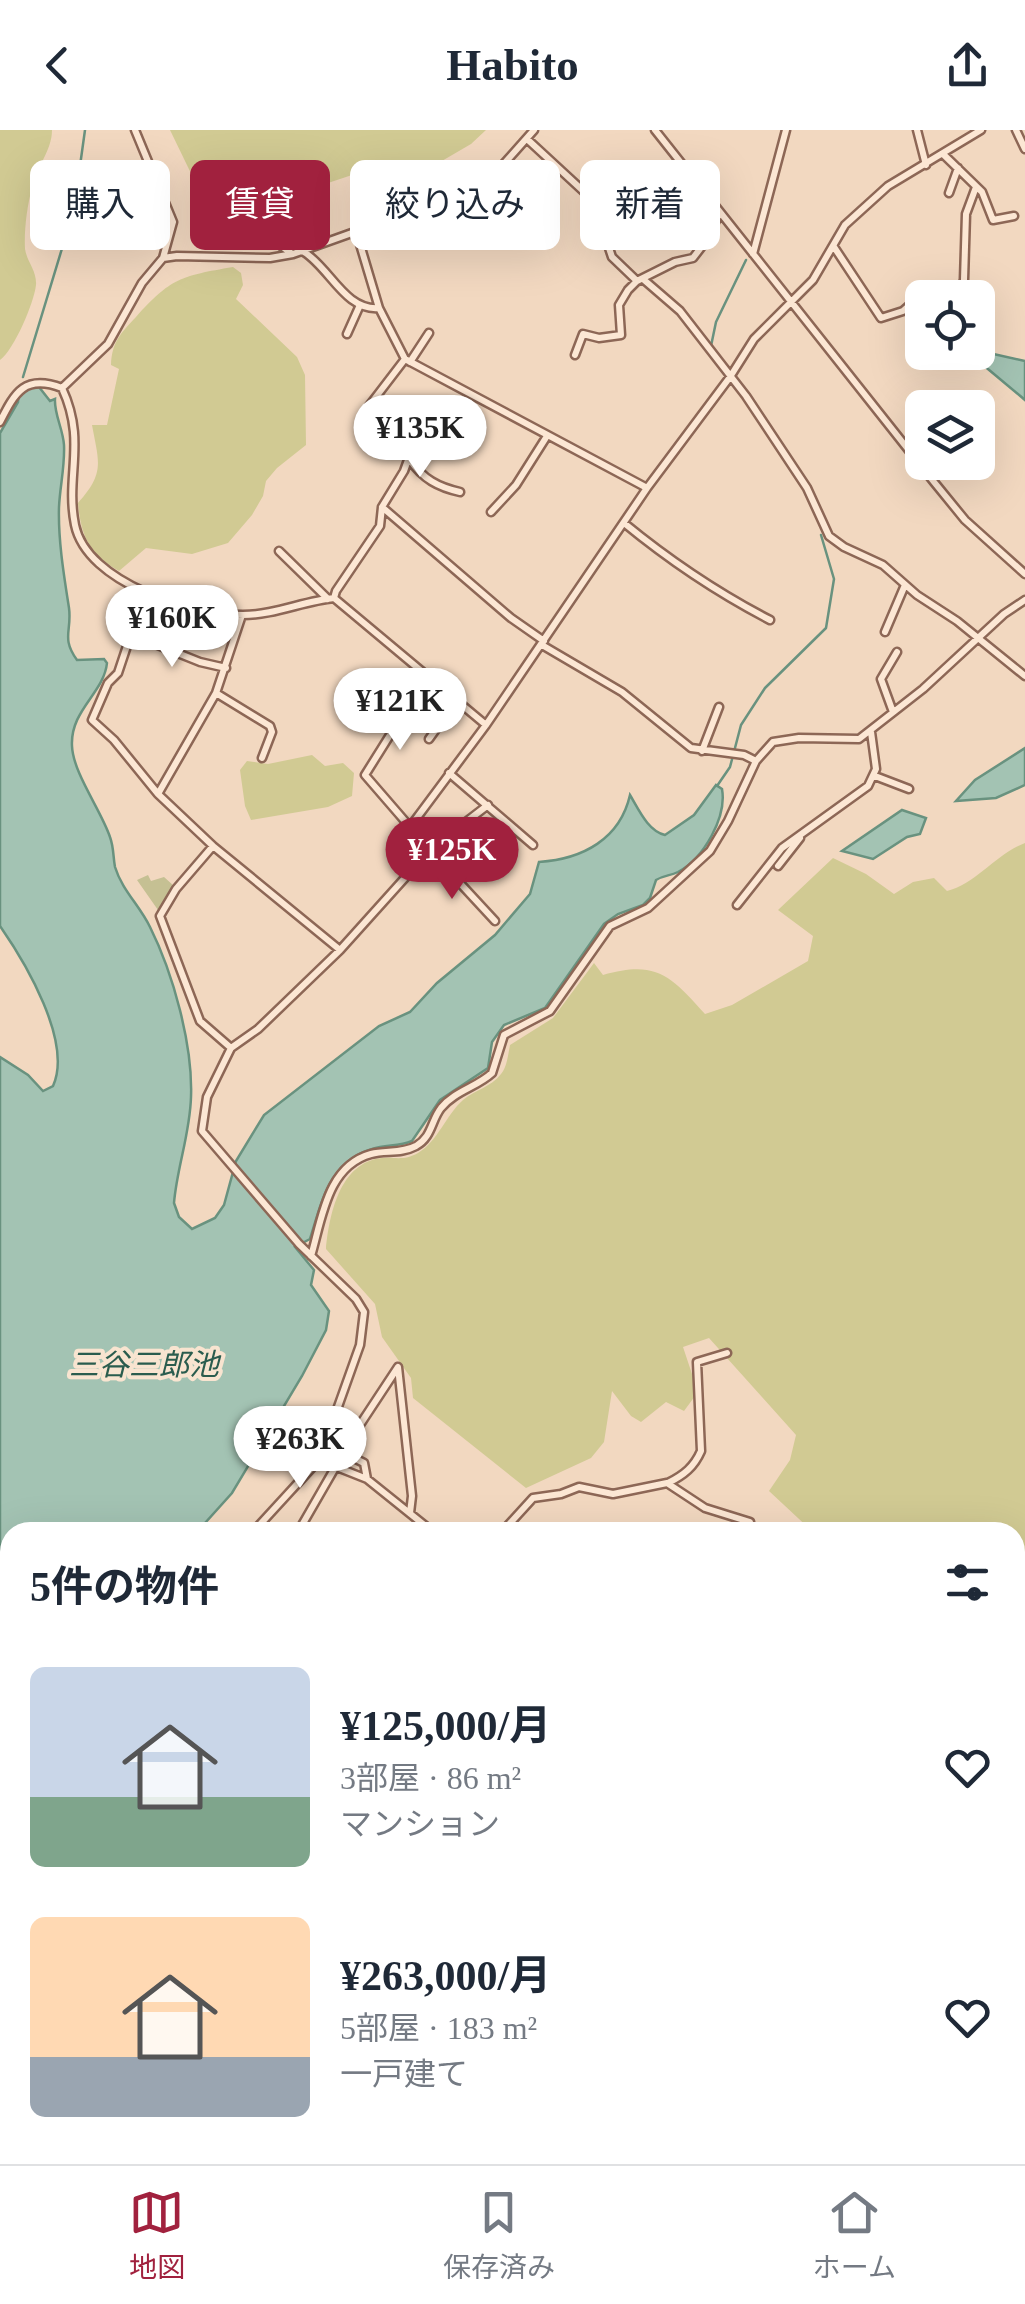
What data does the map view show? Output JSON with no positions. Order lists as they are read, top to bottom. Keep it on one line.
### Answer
{"water":["三谷三郎池"],"page":{"header":"Habito","chip":["購入","賃貸","絞り込み","新着"],"price":["¥135K","¥160K","¥121K","¥125K","¥263K"],"heading":"5件の物件","list":[{"name":"¥125,000/月","note":"3部屋 · 86 m² · マンション"},{"name":"¥263,000/月","note":"5部屋 · 183 m² · 一戸建て"}],"tabs":["地図","保存済み","ホーム"]}}
